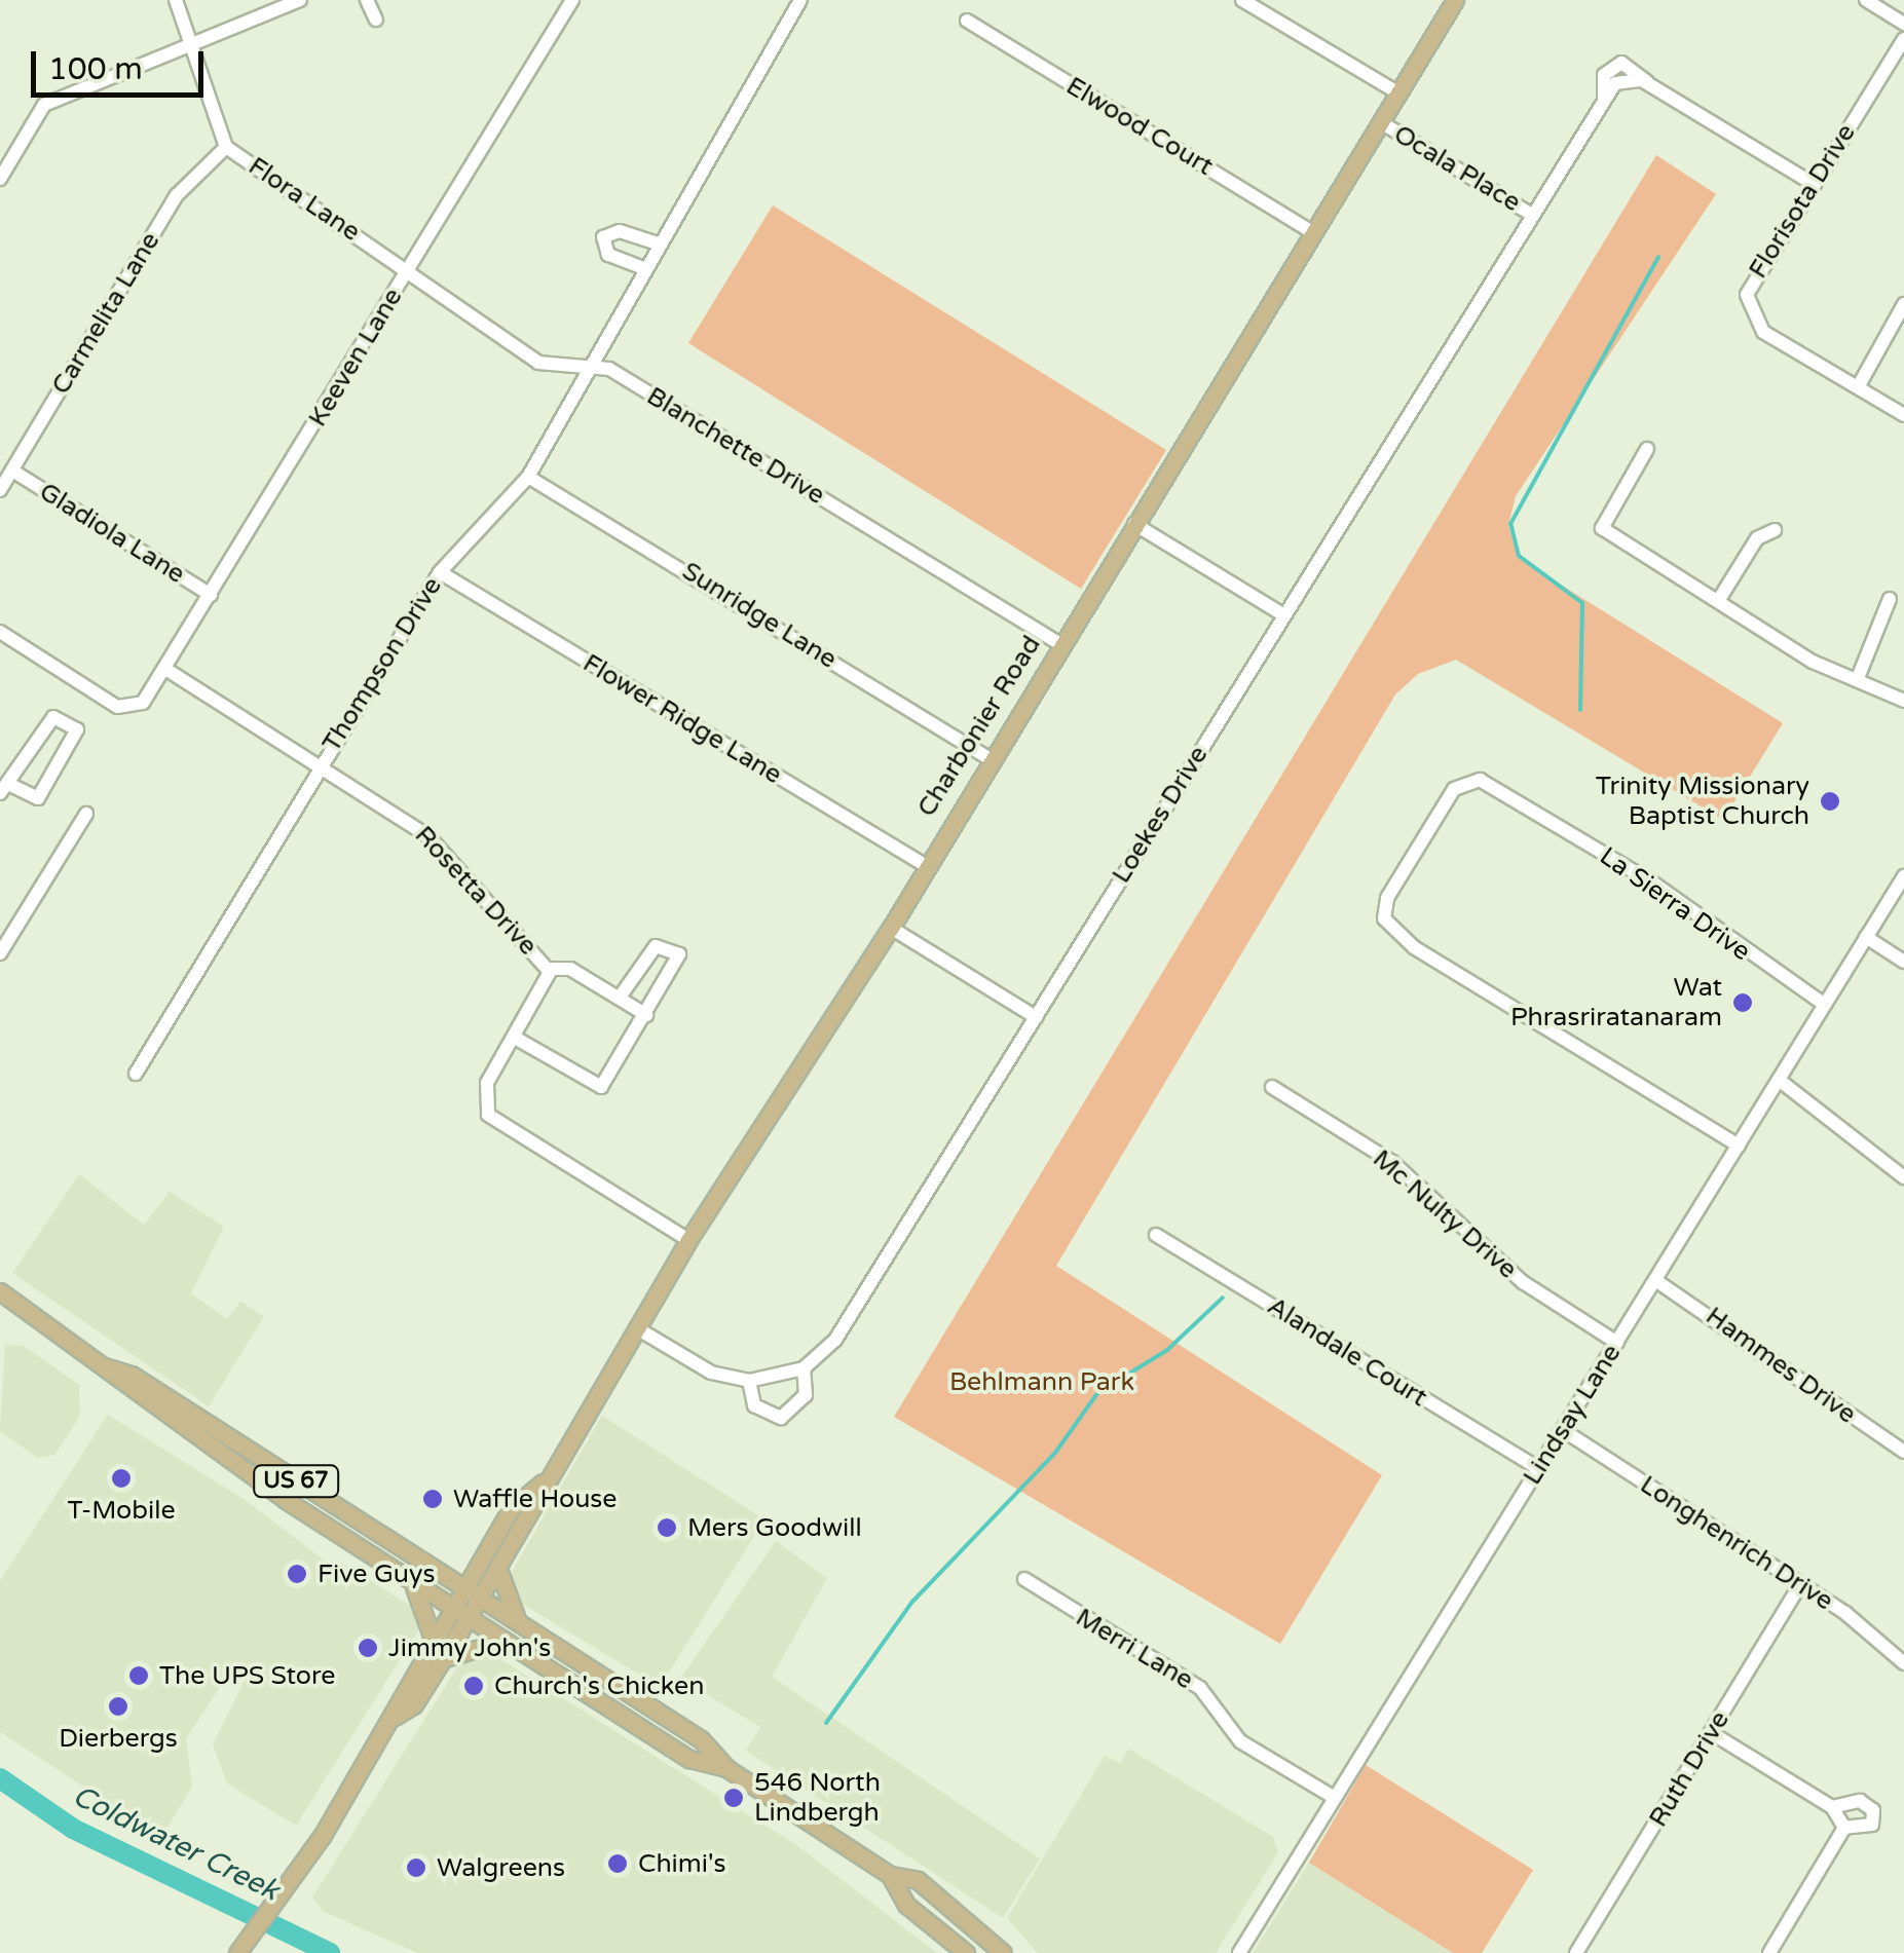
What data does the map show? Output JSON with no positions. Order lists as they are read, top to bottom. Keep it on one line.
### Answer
{"streets":{"main road":["Charbonier Road","US 67"],"street":["Elwood Court","Ocala Place","Flora Lane","Florisota Drive","Carmelita Lane","Keeven Lane","Blanchette Drive","Gladiola Lane","Sunridge Lane","Thompson Drive","Flower Ridge Lane","Loekes Drive","Rosetta Drive","La Sierra Drive","Mc Nulty Drive","Alandale Court","Hammes Drive","Lindsay Lane","Longhenrich Drive","Merri Lane","Ruth Drive"]},"crossings":[["Elwood Court","Charbonier Road"],["Ocala Place","Charbonier Road"],["Ocala Place","Loekes Drive"],["Flora Lane","Carmelita Lane"],["Flora Lane","Keeven Lane"],["Flora Lane","Blanchette Drive"],["Florisota Drive","Loekes Drive"],["Carmelita Lane","Gladiola Lane"],["Keeven Lane","Blanchette Drive"],["Keeven Lane","Gladiola Lane"],["Keeven Lane","Rosetta Drive"],["Blanchette Drive","Thompson Drive"],["Blanchette Drive","Charbonier Road"],["Sunridge Lane","Thompson Drive"],["Sunridge Lane","Charbonier Road"],["Thompson Drive","Flower Ridge Lane"],["Thompson Drive","Rosetta Drive"],["Flower Ridge Lane","Charbonier Road"],["Charbonier Road","Rosetta Drive"],["Charbonier Road","US 67"],["La Sierra Drive","Lindsay Lane"],["Mc Nulty Drive","Lindsay Lane"],["Alandale Court","Lindsay Lane"],["Hammes Drive","Lindsay Lane"],["Lindsay Lane","Longhenrich Drive"],["Lindsay Lane","Merri Lane"],["Longhenrich Drive","Ruth Drive"]],"water":["Coldwater Creek"],"parks":["Behlmann Park"],"places":["Trinity Missionary Baptist Church","Wat Phrasriratanaram","T-Mobile","Waffle House","Mers Goodwill","Five Guys","Jimmy John's","The UPS Store","Church's Chicken","Dierbergs","546 North Lindbergh","Chimi's","Walgreens"],"scale_bar":"100 m"}
